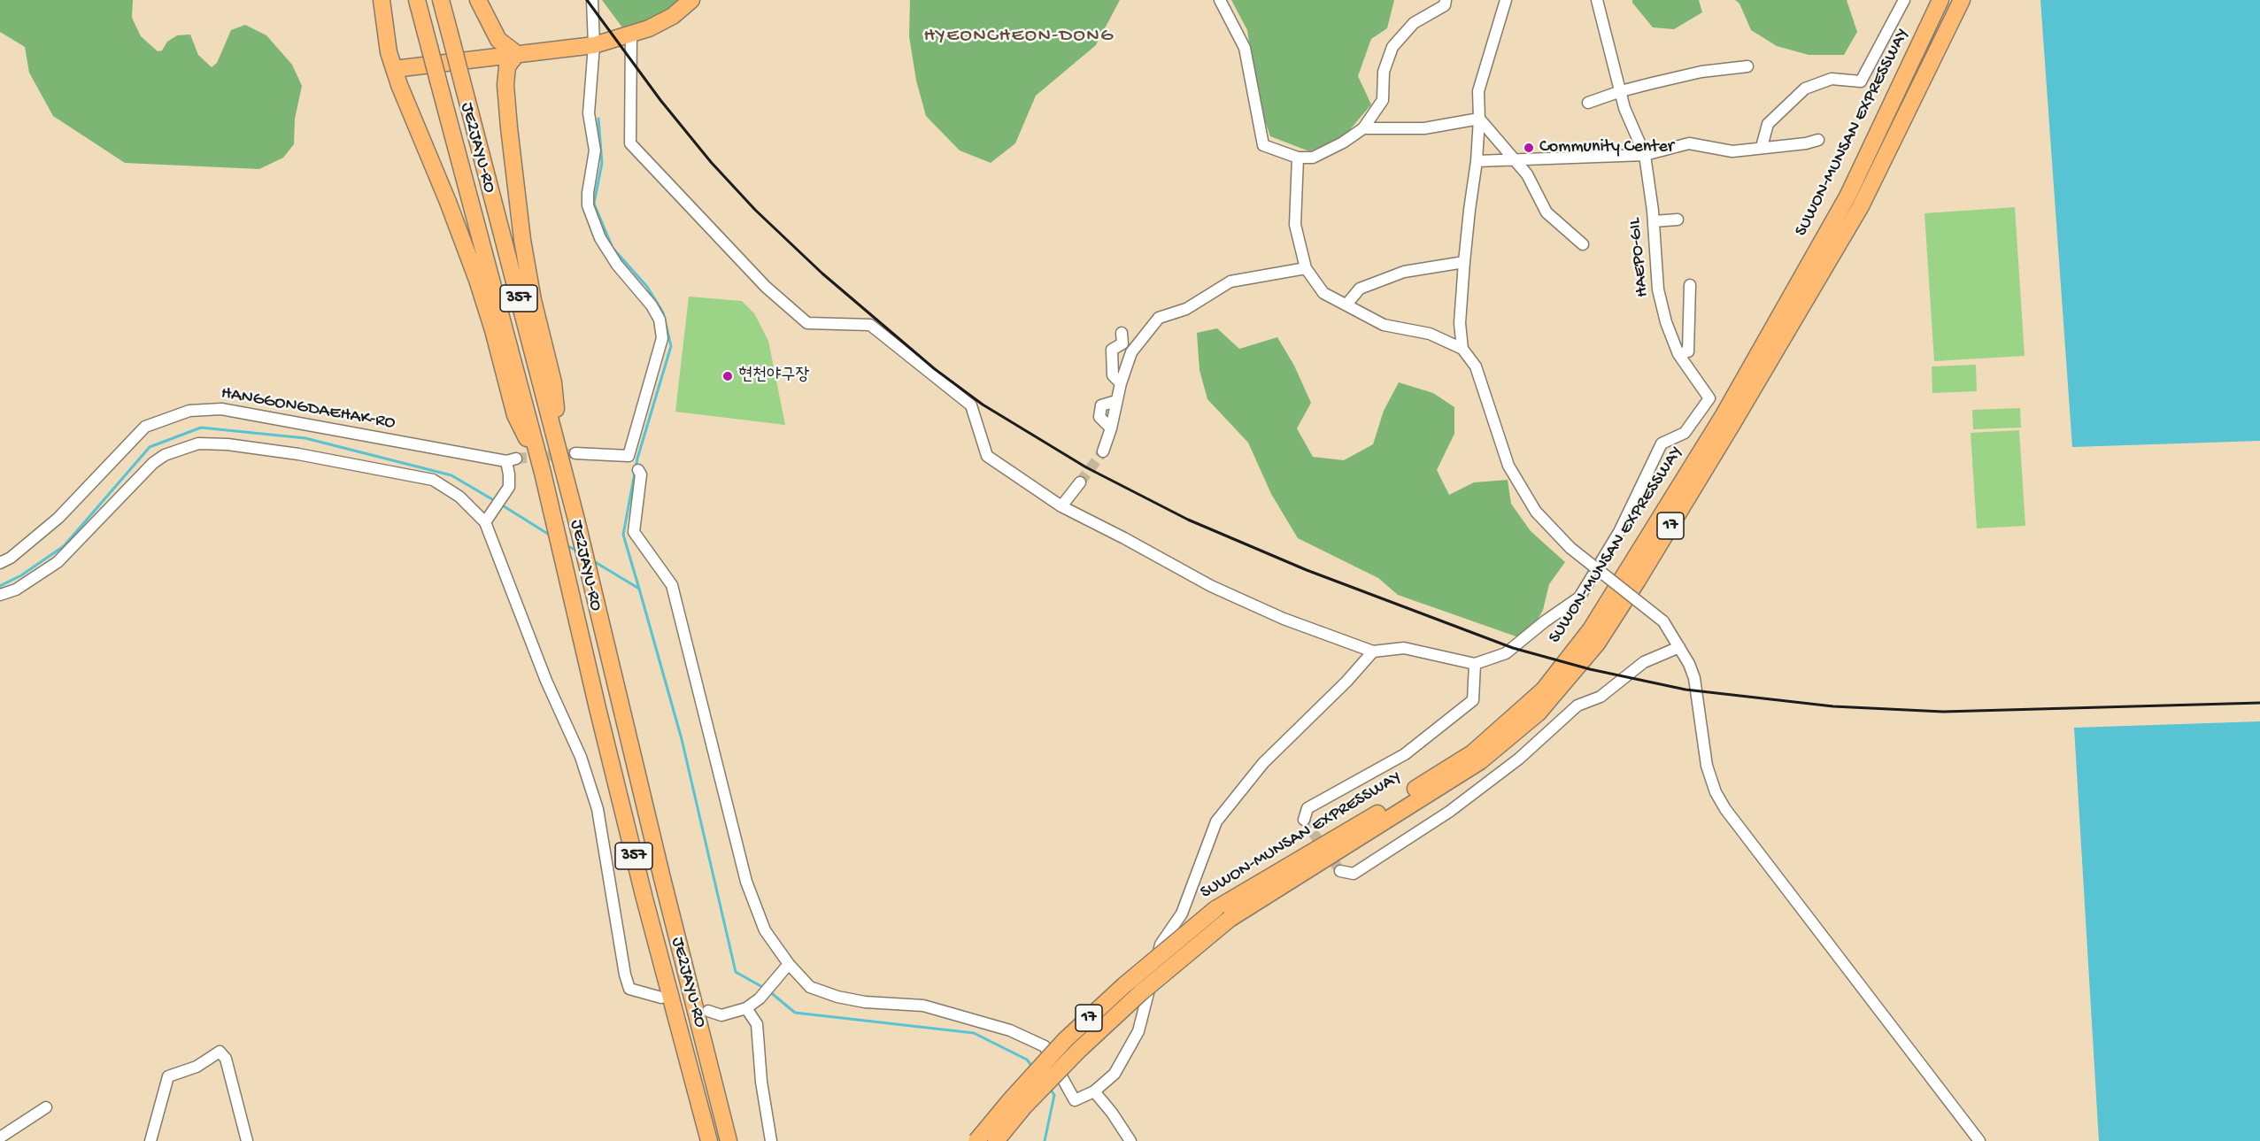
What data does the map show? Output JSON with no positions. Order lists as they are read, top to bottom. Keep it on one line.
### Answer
{"streets":{"highway":["SUWON-MUNSAN EXPRESSWAY","JE2JAYU-RO","357","17"],"street":["HAEPO-GIL","HANGGONGDAEHAK-RO"]},"districts":["HYEONCHEON-DONG"],"places":["Community Center","현천야구장"]}
